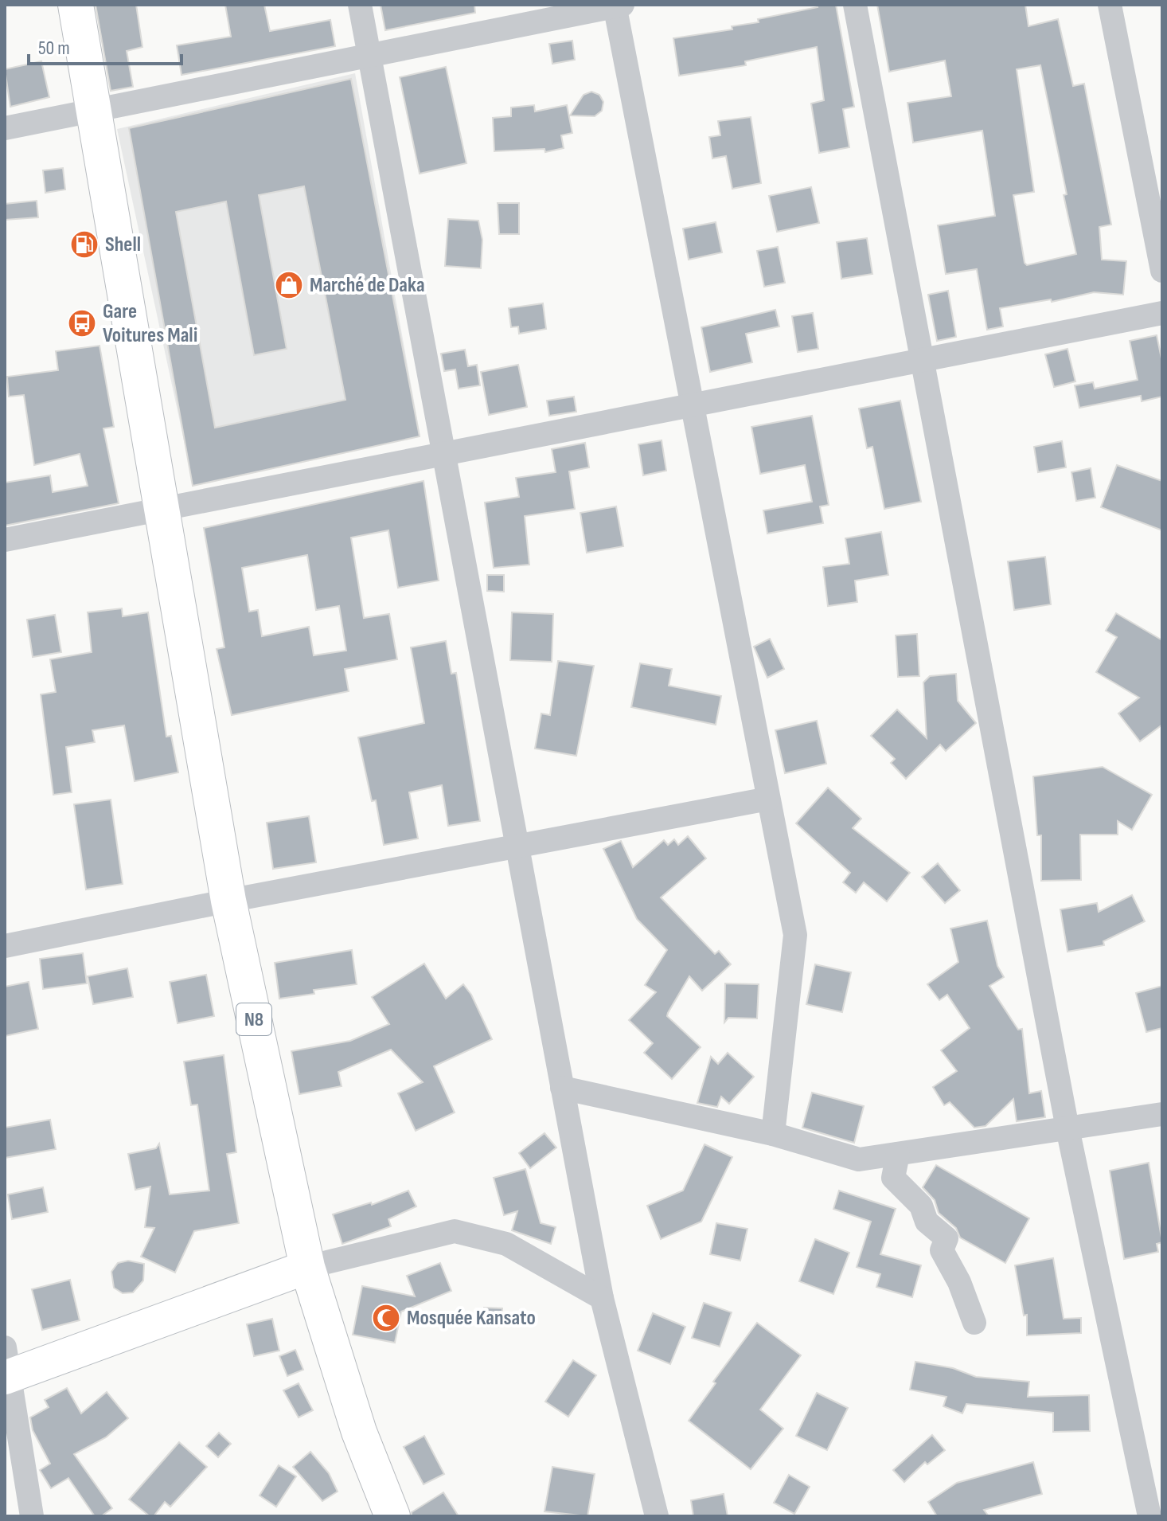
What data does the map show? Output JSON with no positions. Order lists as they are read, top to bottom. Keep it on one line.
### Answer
{"streets":{"main road":["N8"]},"places":{"fuel station":["Shell"],"shop":["Marché de Daka"],"bus stop":["Gare Voitures Mali"],"mosque":["Mosquée Kansato"]},"scale_bar":"50 m"}
